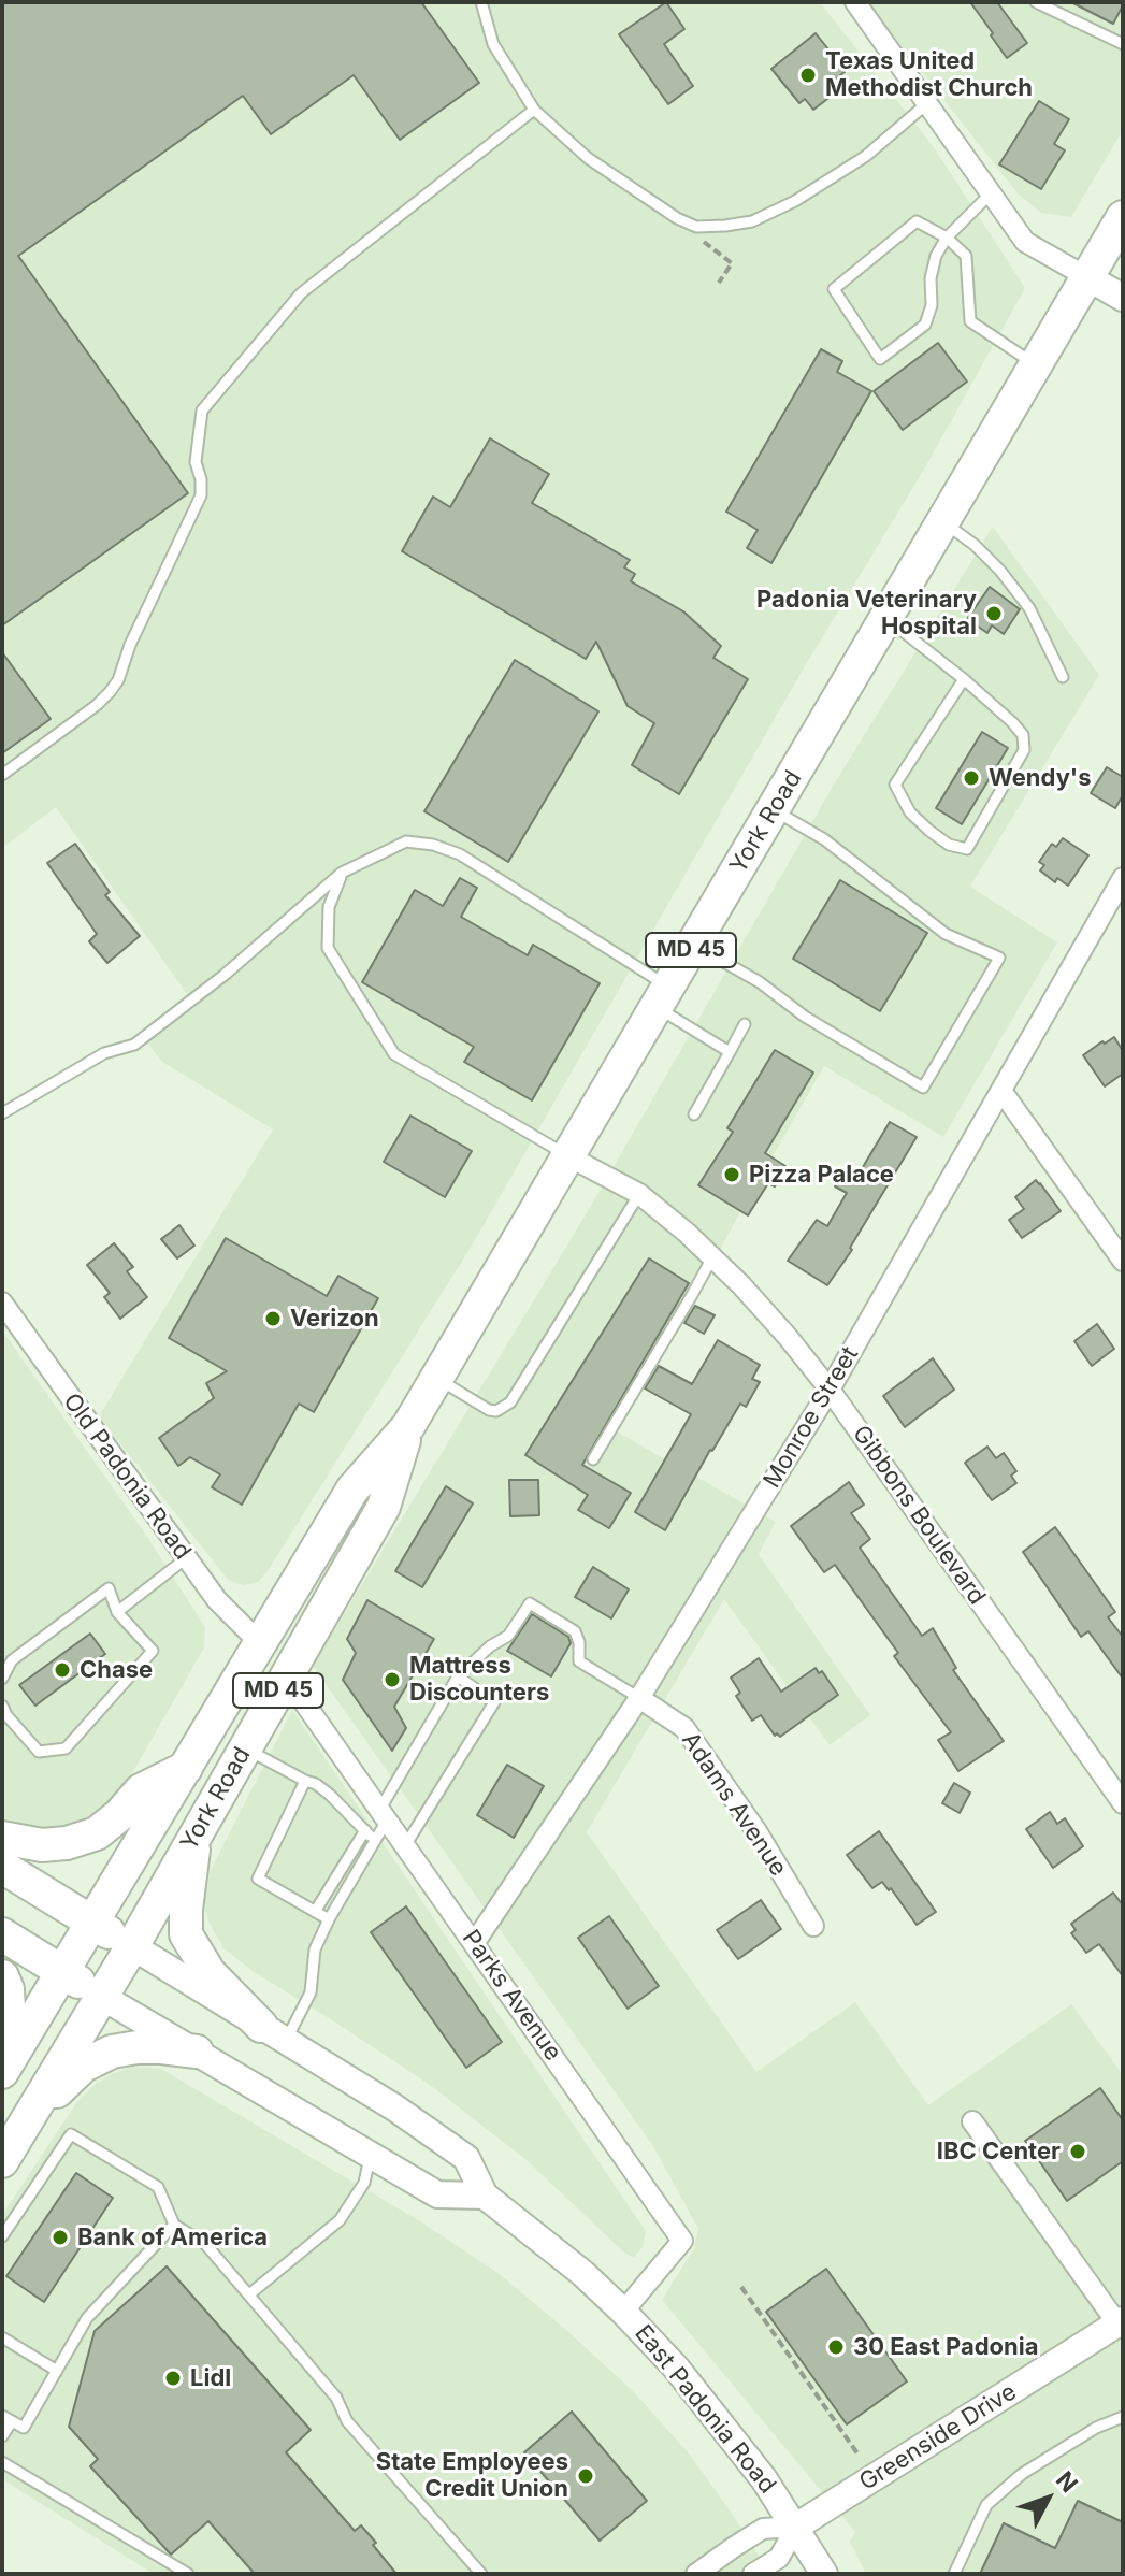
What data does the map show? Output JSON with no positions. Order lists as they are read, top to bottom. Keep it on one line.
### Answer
{"streets":{"main road":["York Road","MD 45"],"street":["Monroe Street","Old Padonia Road","Gibbons Boulevard","Adams Avenue","Parks Avenue","East Padonia Road","Greenside Drive"]},"crossings":[["York Road","Old Padonia Road"],["York Road","Gibbons Boulevard"],["York Road","Parks Avenue"],["York Road","East Padonia Road"],["Monroe Street","Gibbons Boulevard"],["Monroe Street","Adams Avenue"],["Monroe Street","Parks Avenue"],["Parks Avenue","East Padonia Road"],["East Padonia Road","Greenside Drive"]],"places":["Texas United Methodist Church","Padonia Veterinary Hospital","Wendy's","Pizza Palace","Verizon","Chase","Mattress Discounters","IBC Center","Bank of America","30 East Padonia","Lidl","State Employees Credit Union"],"north":"top right"}
